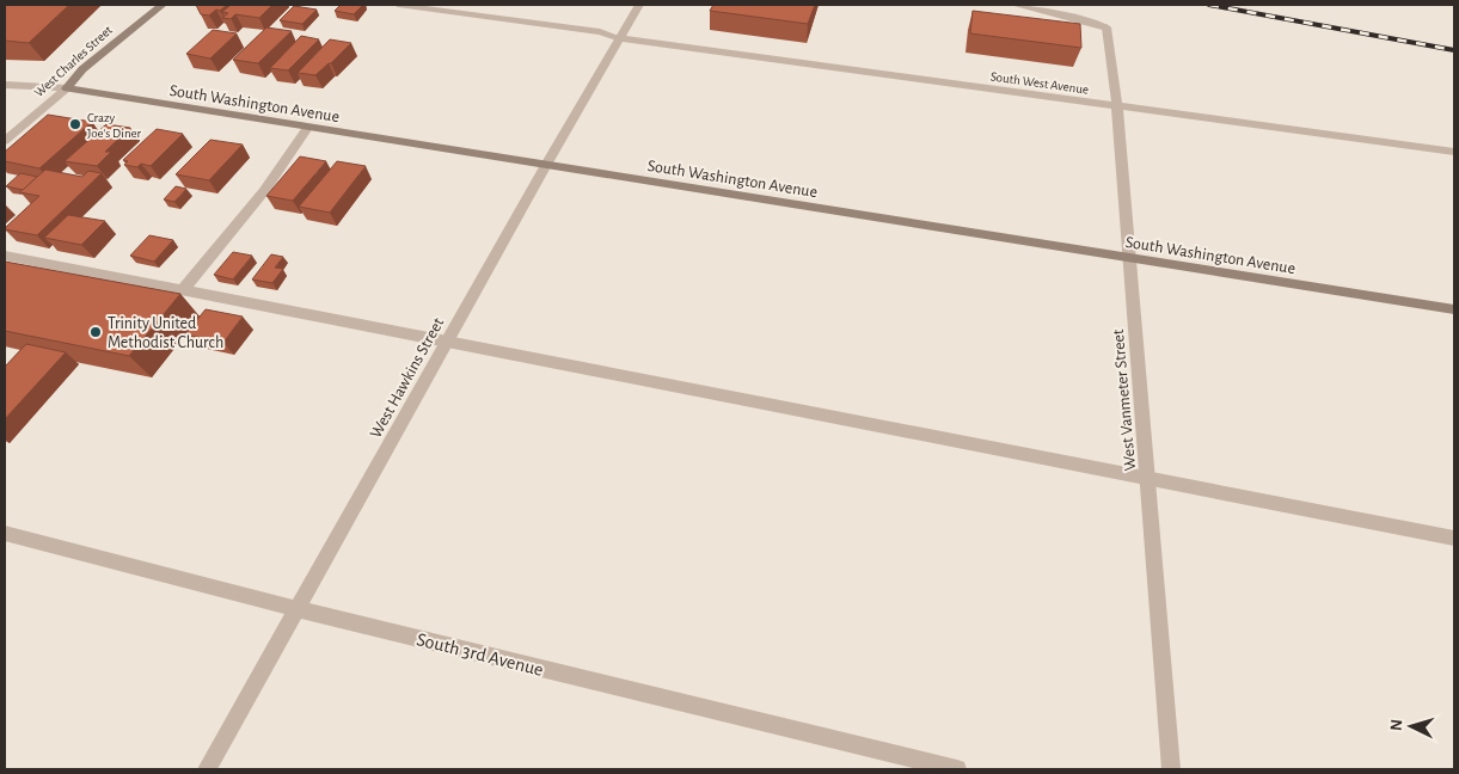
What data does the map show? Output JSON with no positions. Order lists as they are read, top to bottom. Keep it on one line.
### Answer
{"streets":{"main road":["West Charles Street","South Washington Avenue"],"street":["South West Avenue","West Hawkins Street","West Vanmeter Street","South 3rd Avenue"]},"crossings":[["West Charles Street","South Washington Avenue"],["South West Avenue","West Hawkins Street"],["South West Avenue","West Vanmeter Street"],["South Washington Avenue","West Hawkins Street"],["South Washington Avenue","West Vanmeter Street"],["West Hawkins Street","South 3rd Avenue"]],"places":["Crazy Joe's Diner","Trinity United Methodist Church"],"north":"left"}
